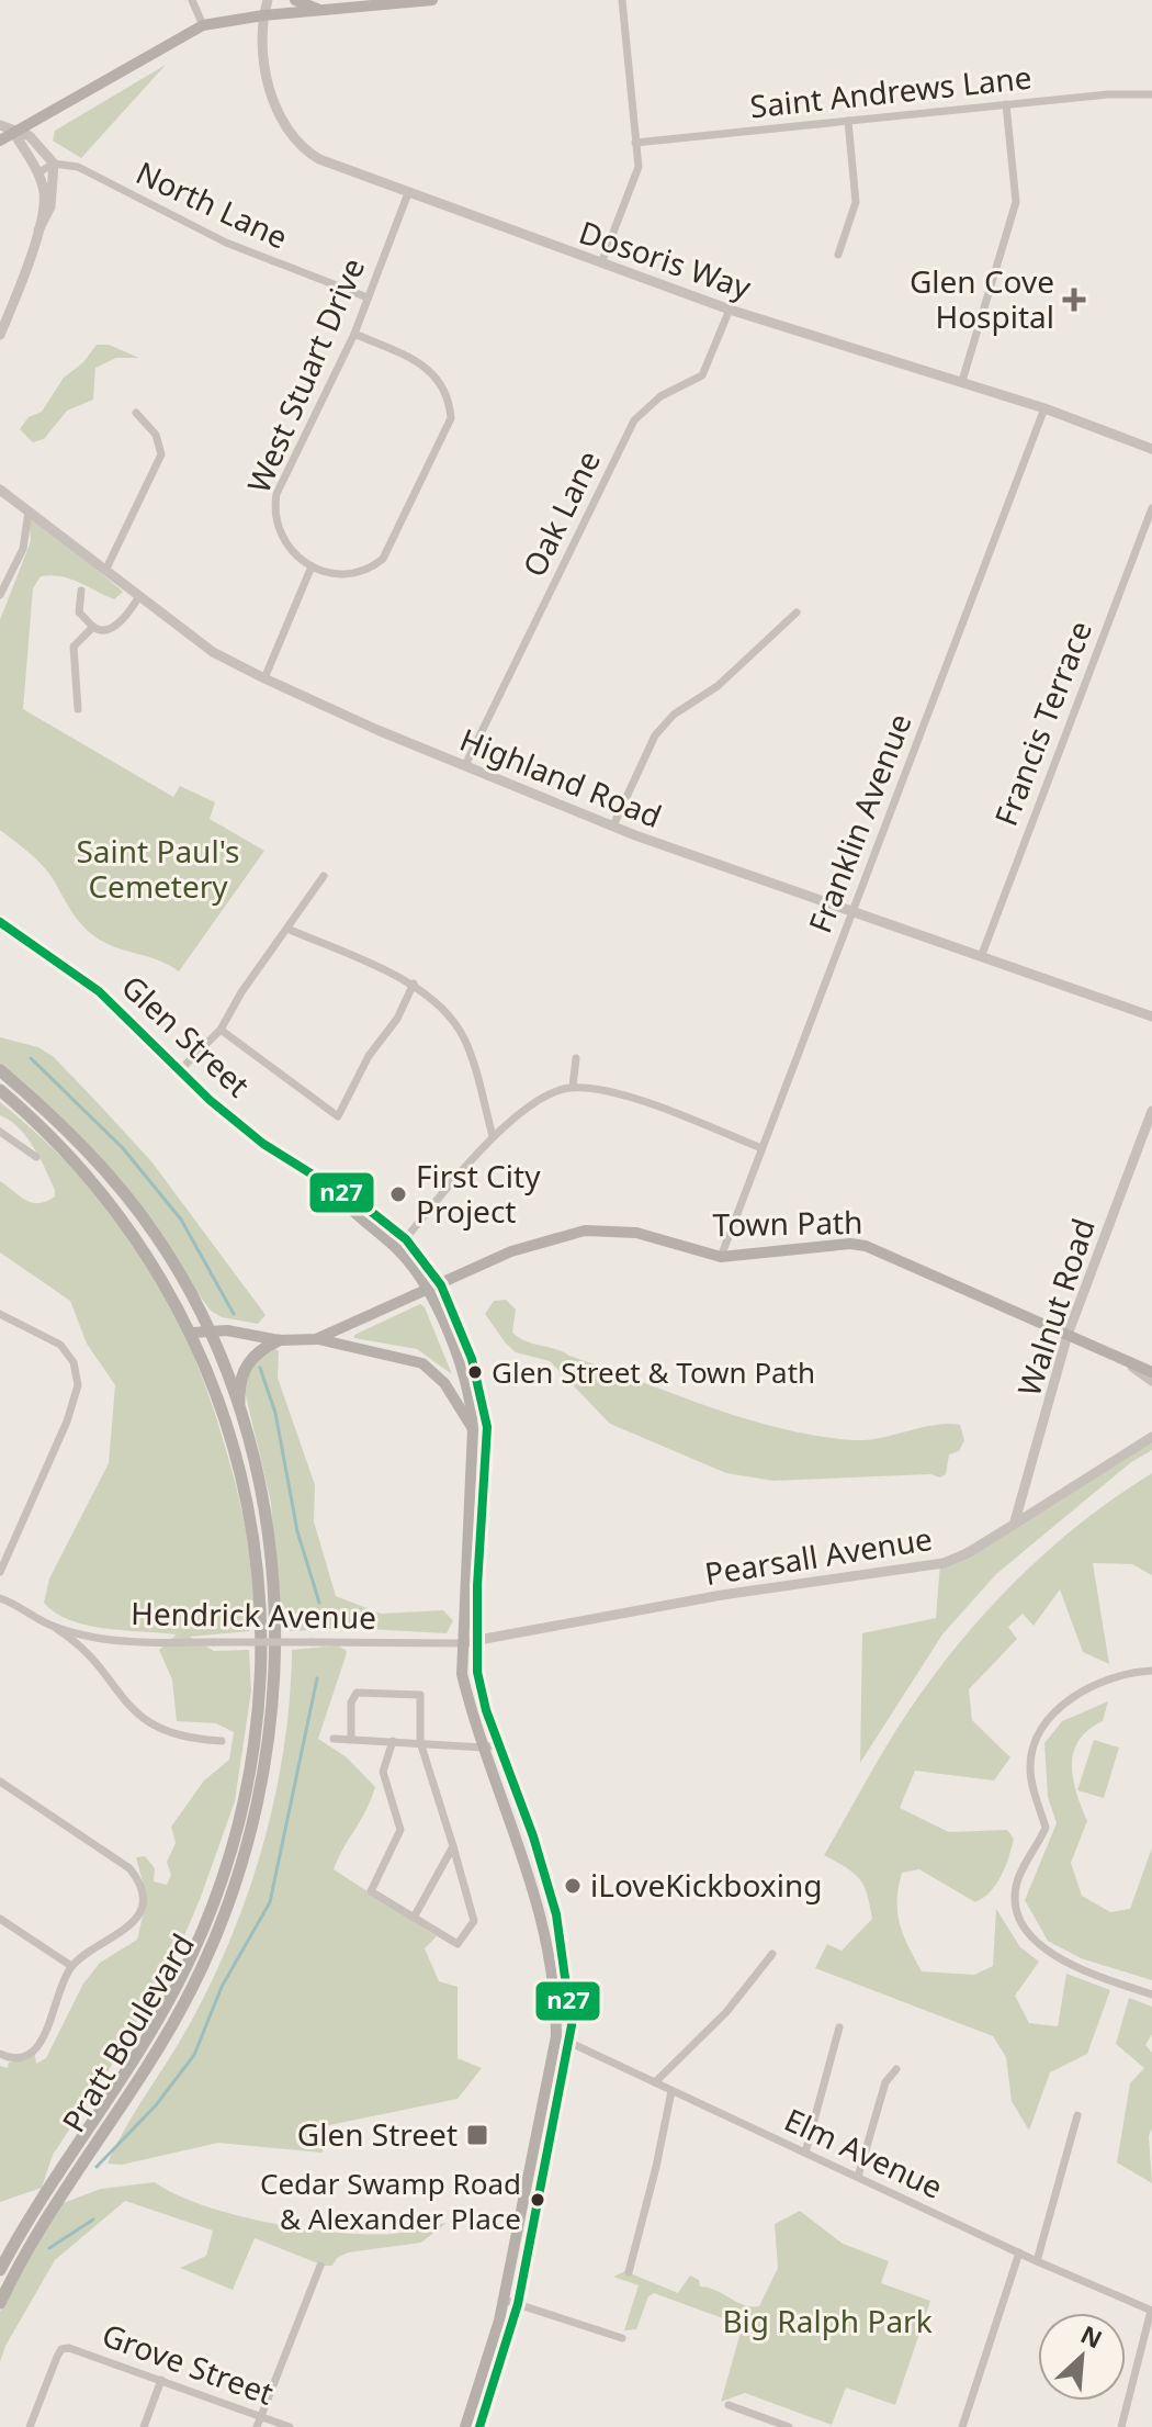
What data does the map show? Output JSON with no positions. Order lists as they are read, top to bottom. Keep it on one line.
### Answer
{"streets":{"main road":["Glen Street","Town Path","Pratt Boulevard"],"street":["Saint Andrews Lane","North Lane","Dosoris Way","West Stuart Drive","Oak Lane","Francis Terrace","Highland Road","Franklin Avenue","Walnut Road","Pearsall Avenue","Hendrick Avenue","Elm Avenue","Grove Street"]},"crossings":[["North Lane","West Stuart Drive"],["Dosoris Way","West Stuart Drive"],["Dosoris Way","Oak Lane"],["Dosoris Way","Franklin Avenue"],["Oak Lane","Highland Road"],["Francis Terrace","Highland Road"],["Highland Road","Franklin Avenue"],["Franklin Avenue","Town Path"],["Glen Street","Town Path"],["Glen Street","Pearsall Avenue"],["Glen Street","Hendrick Avenue"],["Glen Street","Elm Avenue"],["Town Path","Walnut Road"],["Town Path","Pratt Boulevard"],["Walnut Road","Pearsall Avenue"],["Pearsall Avenue","Hendrick Avenue"]],"parks":["Saint Paul's Cemetery","Big Ralph Park"],"places":{"health":["Glen Cove Hospital"],"other":["First City Project","Glen Street & Town Path","iLoveKickboxing","Cedar Swamp Road & Alexander Place"],"transit":["Glen Street"]},"lines":["transit line n27"],"north":"top right"}
